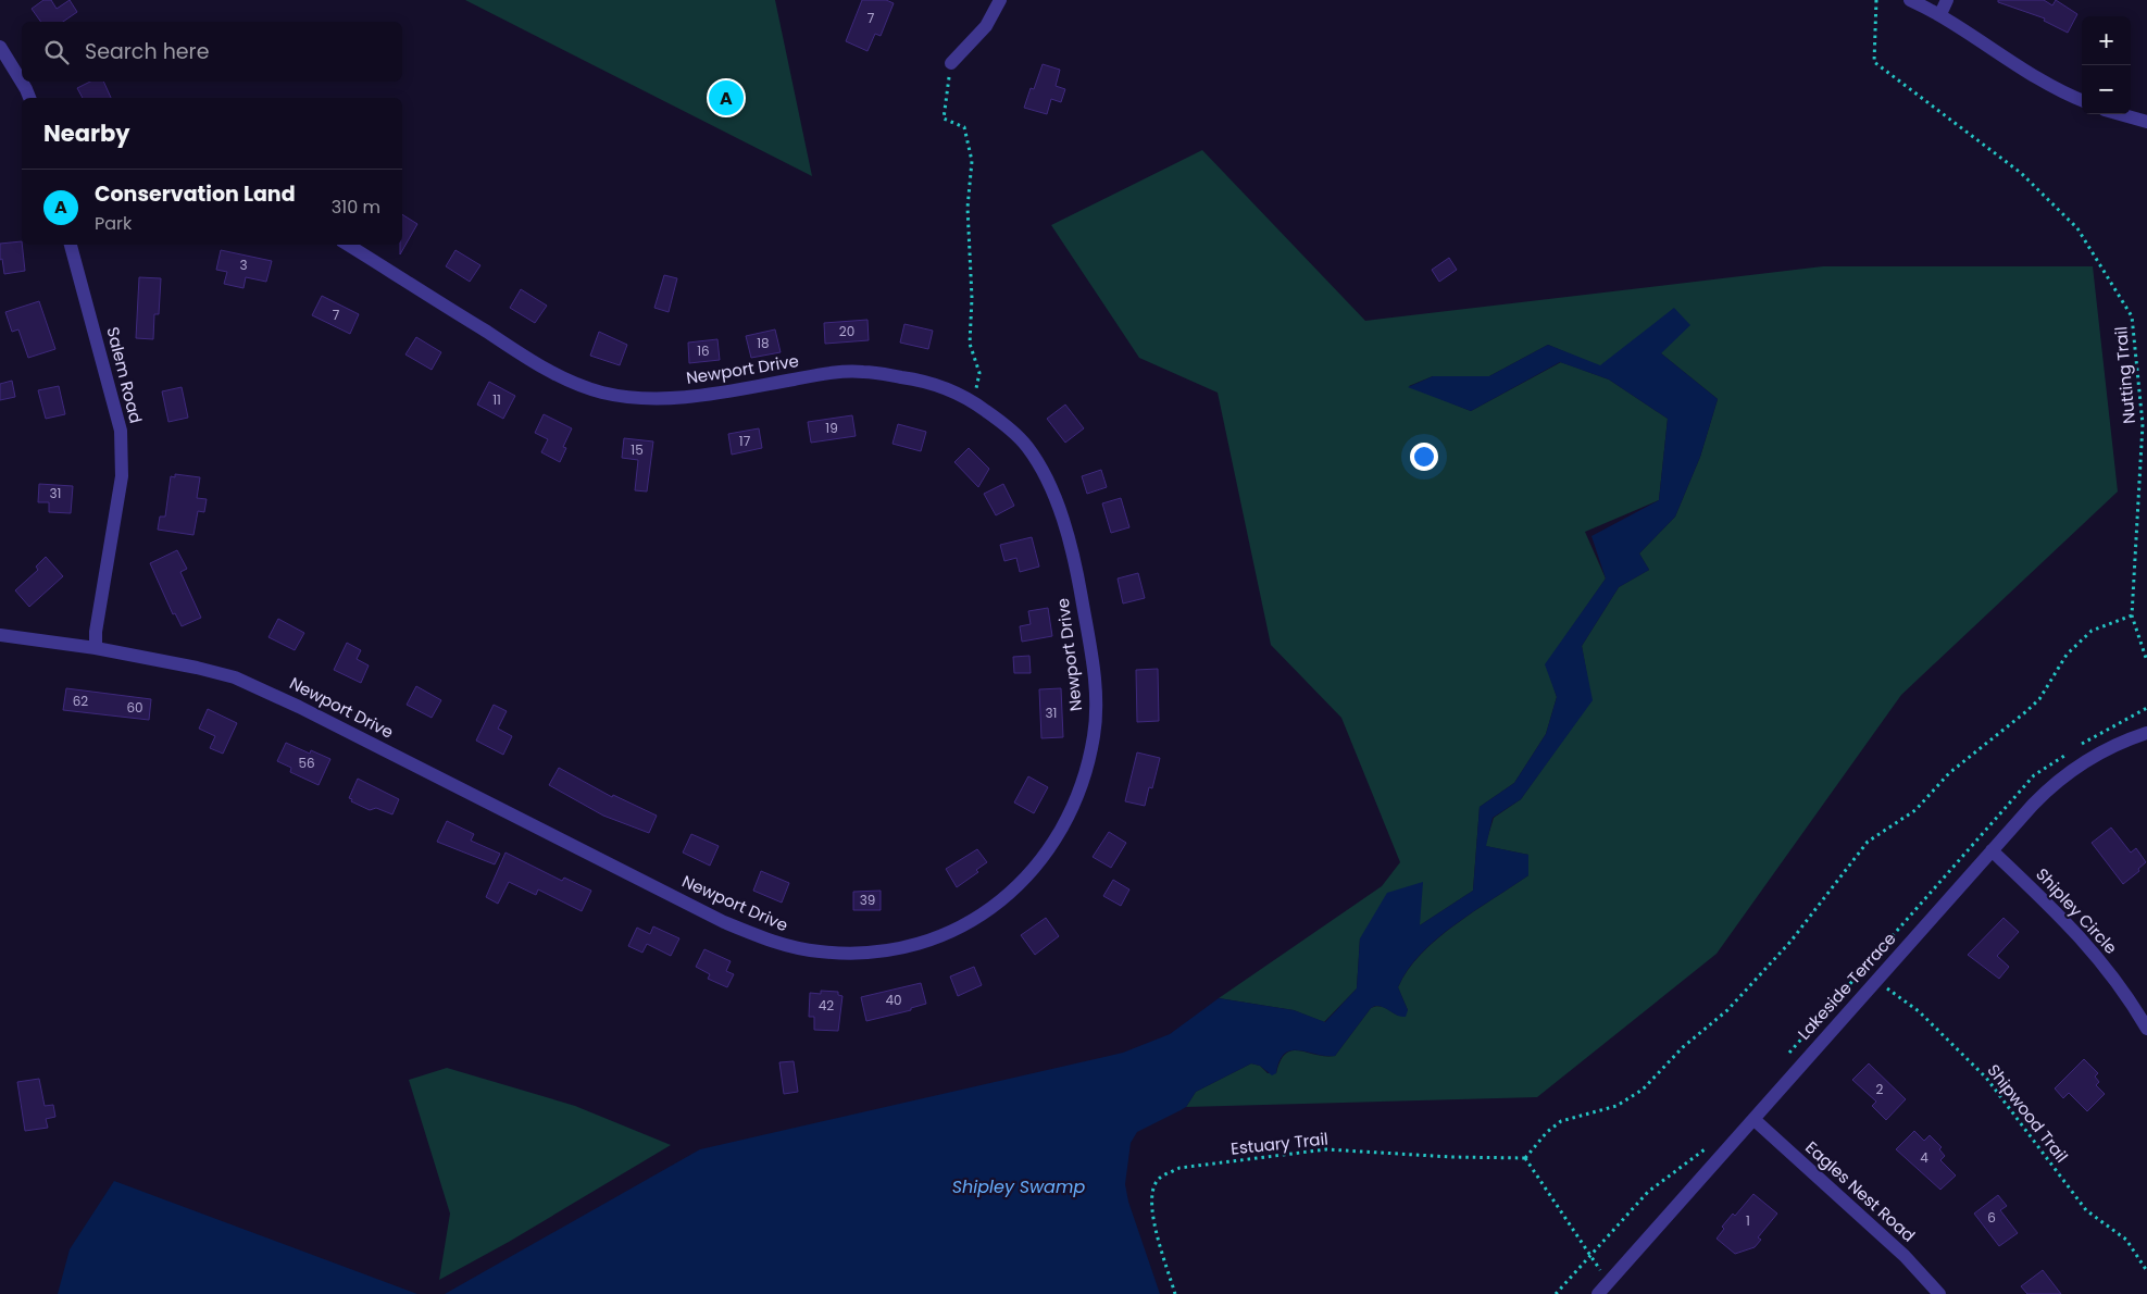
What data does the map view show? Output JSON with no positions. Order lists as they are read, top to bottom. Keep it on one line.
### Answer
{"streets":{"street":["Newport Drive","Salem Road","Shipley Circle","Lakeside Terrace","Eagles Nest Road"],"path":["Nutting Trail","Shipwood Trail","Estuary Trail"]},"crossings":[["Newport Drive","Salem Road"],["Shipley Circle","Lakeside Terrace"],["Lakeside Terrace","Shipwood Trail"],["Lakeside Terrace","Eagles Nest Road"]],"water":["Shipley Swamp"],"house_numbers":["7","3","7","20","18","16","11","19","17","15","31","62","60","31","56","39","40","42","2","4","6","1"],"page":{"map_buttons":["+","−"],"search":"Search here","pins":"A","heading":"Nearby","list":[{"mark":"A","name":"Conservation Land","note":"Park","value":"310 m"}]}}
